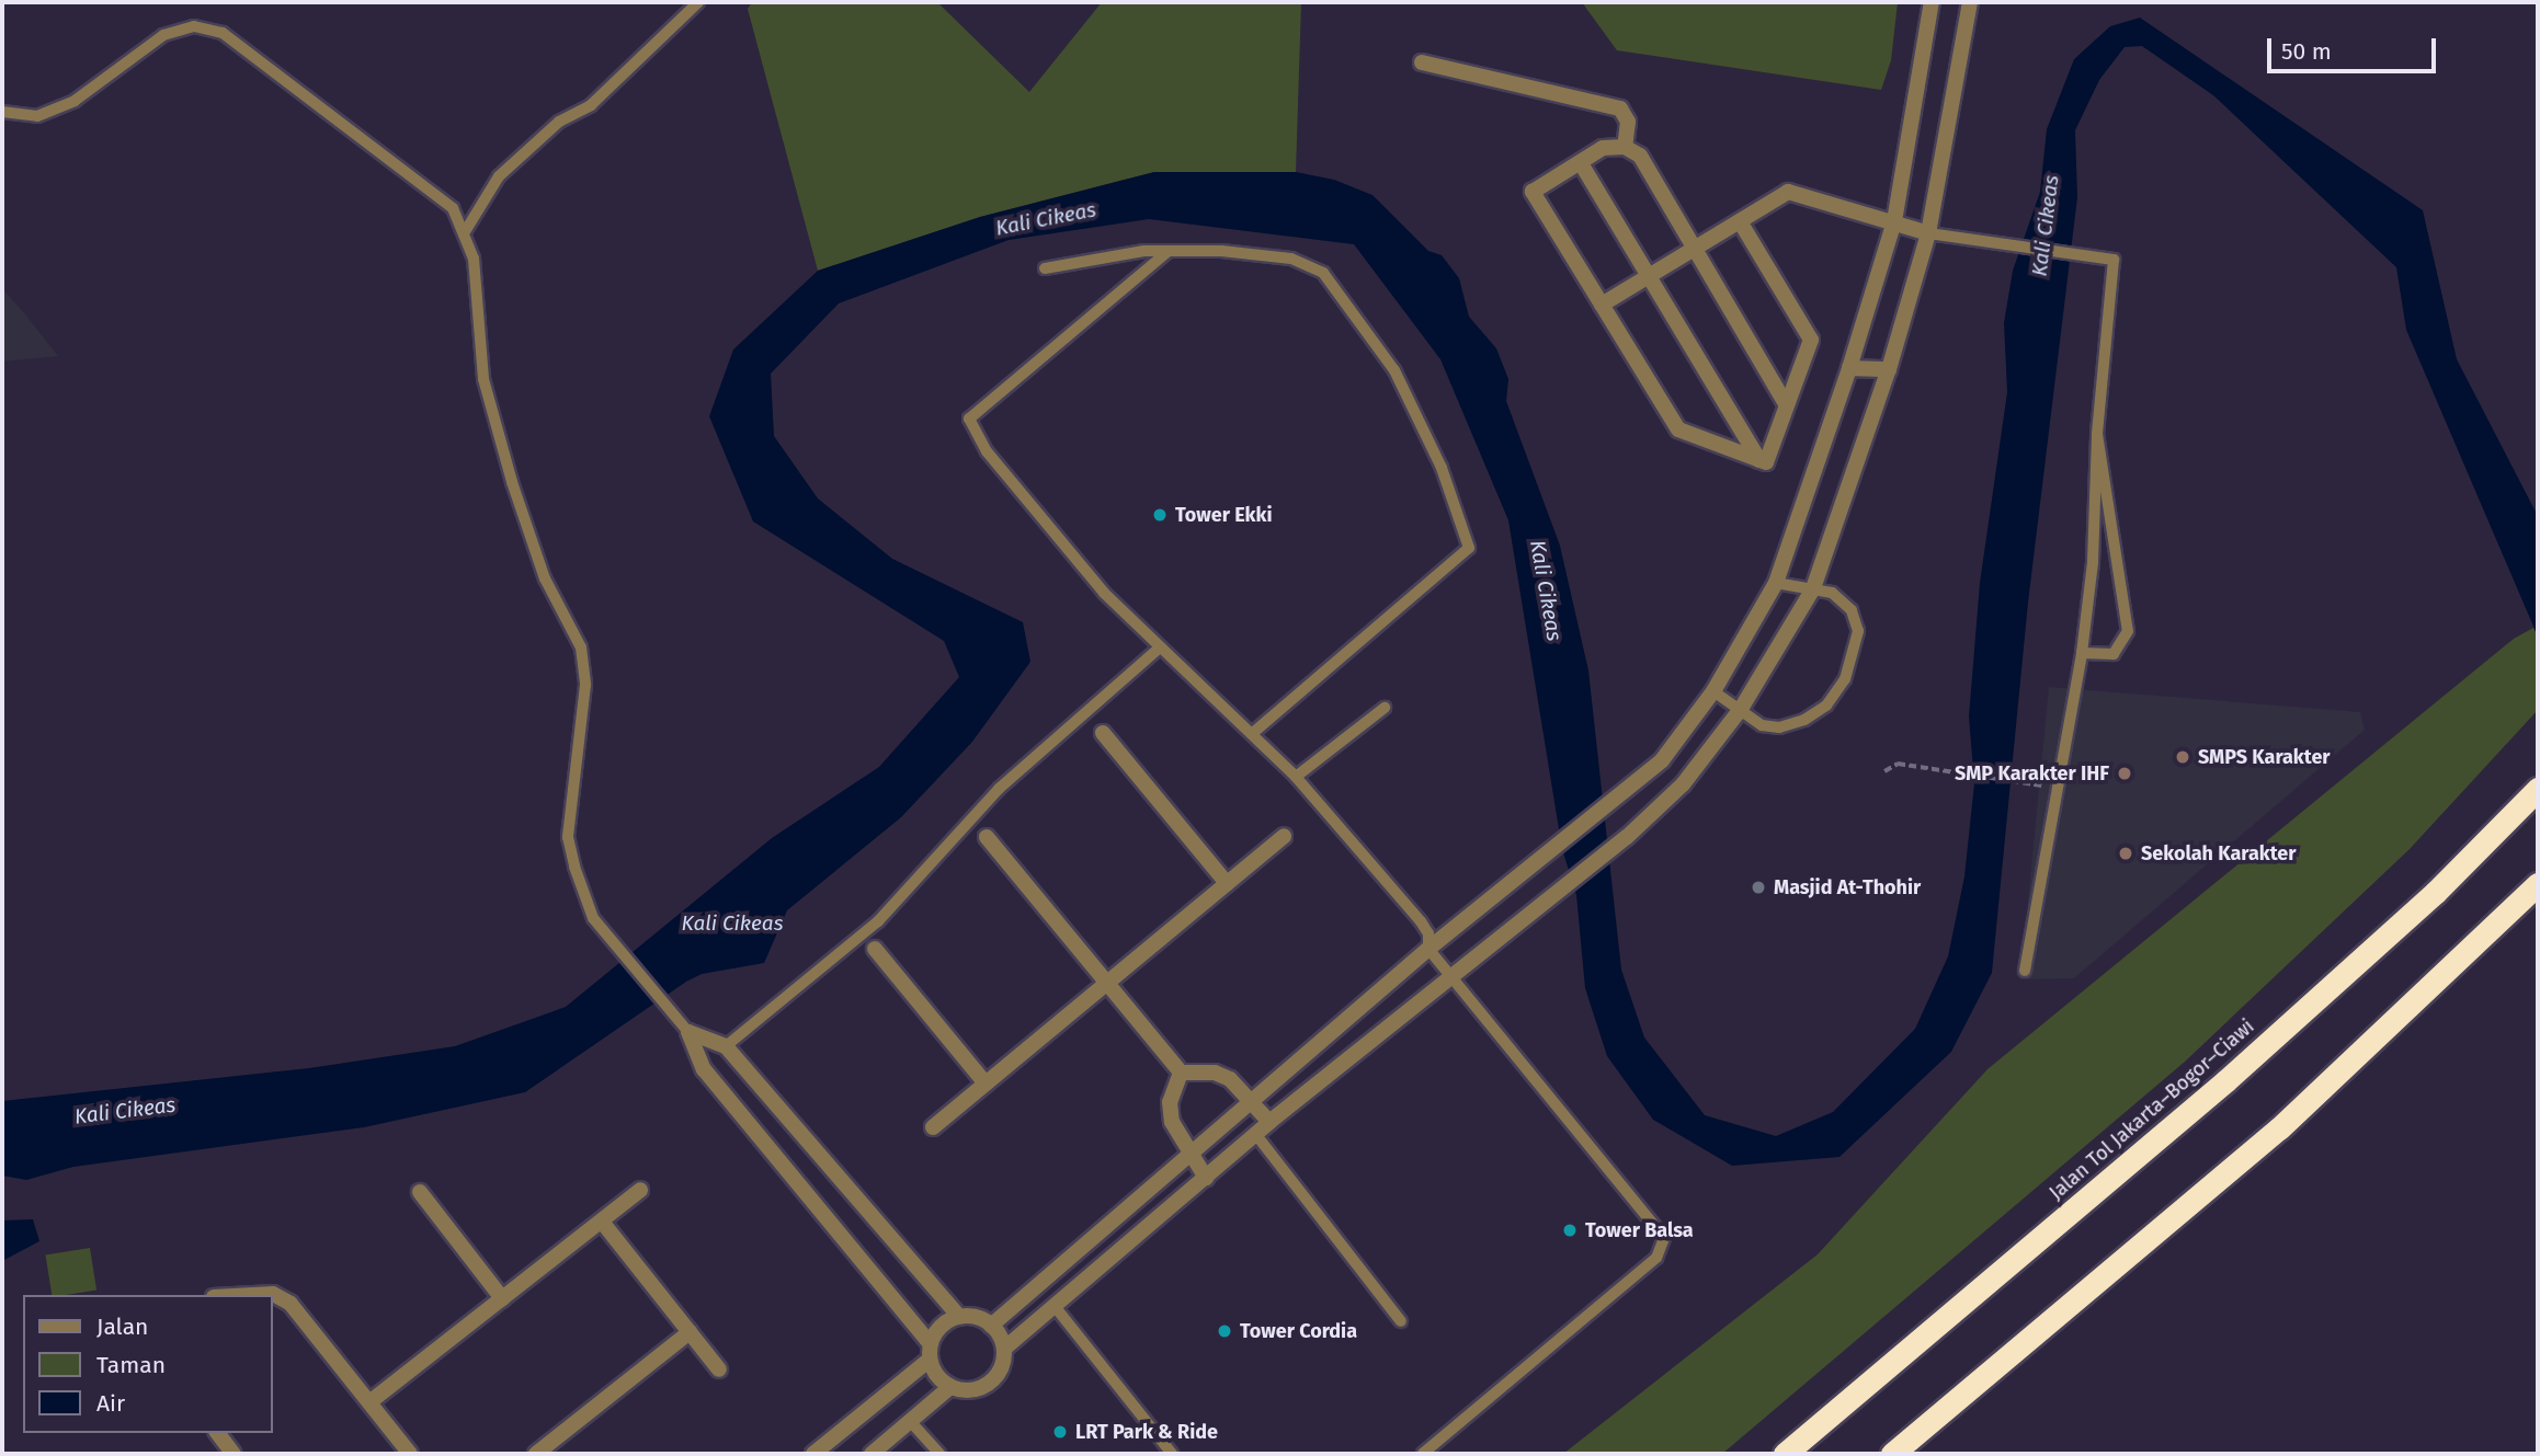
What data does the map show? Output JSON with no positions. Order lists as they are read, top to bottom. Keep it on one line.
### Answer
{"streets":{"highway":["Jalan Tol Jakarta–Bogor–Ciawi"]},"water":["Kali Cikeas"],"places":["Tower Ekki","SMPS Karakter","SMP Karakter IHF","Sekolah Karakter","Masjid At-Thohir","Tower Balsa","Tower Cordia","LRT Park & Ride"],"legend":["Jalan","Taman","Air"],"scale_bar":"50 m"}
